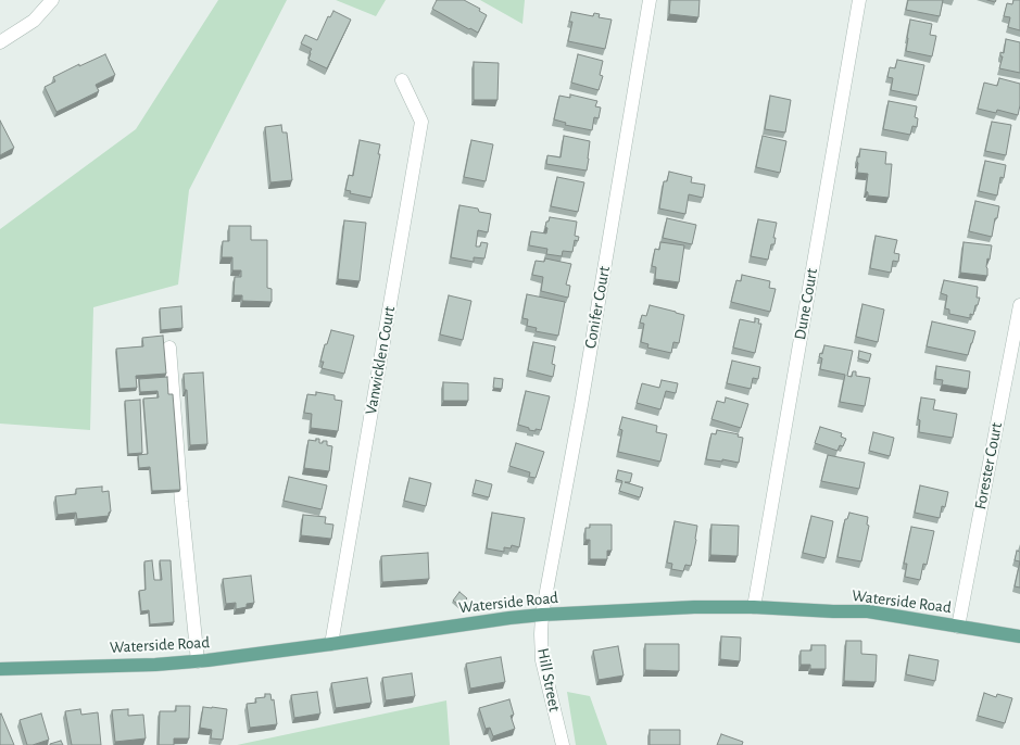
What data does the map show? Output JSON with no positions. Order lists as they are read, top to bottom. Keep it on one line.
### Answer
{"streets":{"main road":["Waterside Road"],"street":["Dune Court","Conifer Court","Vanwicklen Court","Forester Court","Hill Street"]},"crossings":[["Dune Court","Waterside Road"],["Conifer Court","Waterside Road"],["Conifer Court","Hill Street"],["Vanwicklen Court","Waterside Road"],["Forester Court","Waterside Road"],["Waterside Road","Hill Street"]]}
